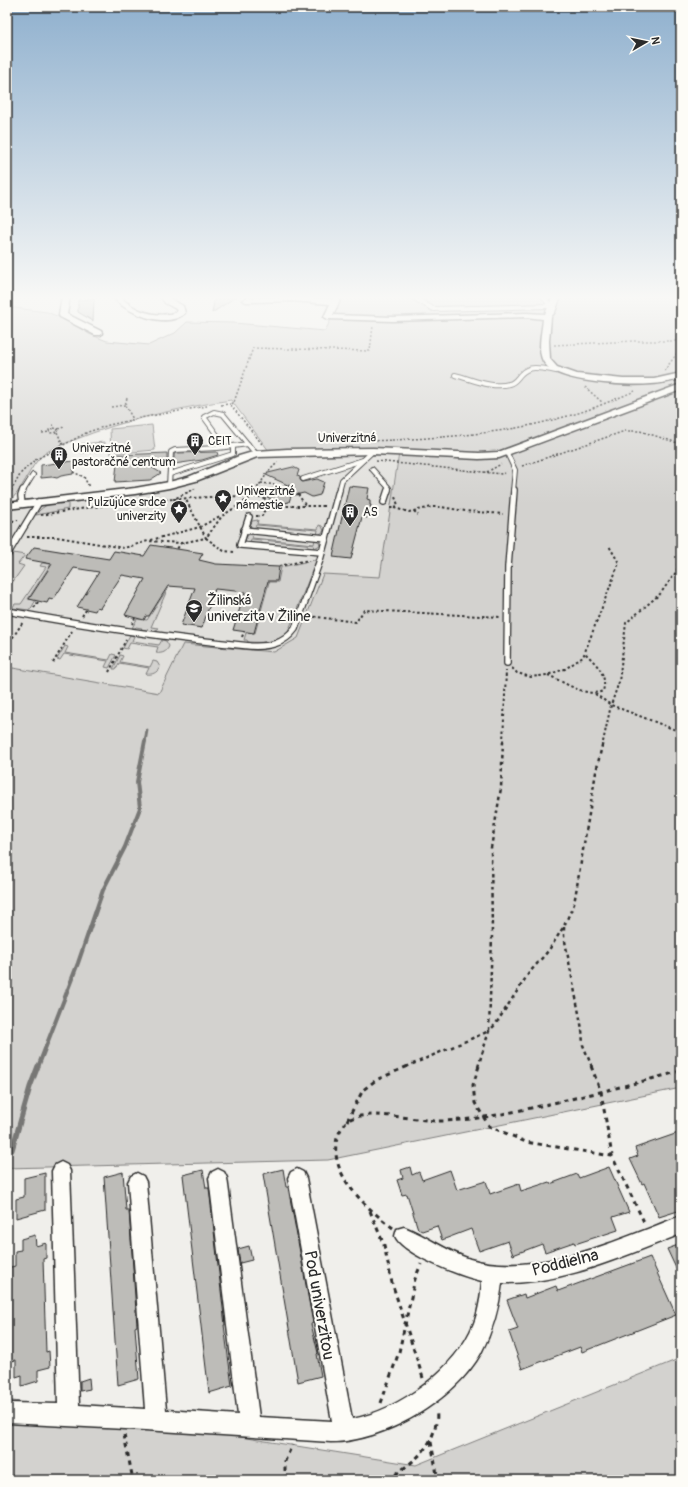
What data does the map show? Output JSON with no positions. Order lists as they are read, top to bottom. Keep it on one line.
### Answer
{"streets":{"street":["Univerzitná","Poddielna","Pod univerzitou"]},"places":{"building":["CEIT","Univerzitné pastoračné centrum","AS"],"place":["Univerzitné námestie","Pulzujúce srdce univerzity"],"school or university":["Žilinská univerzita v Žiline"]},"north":"right"}
